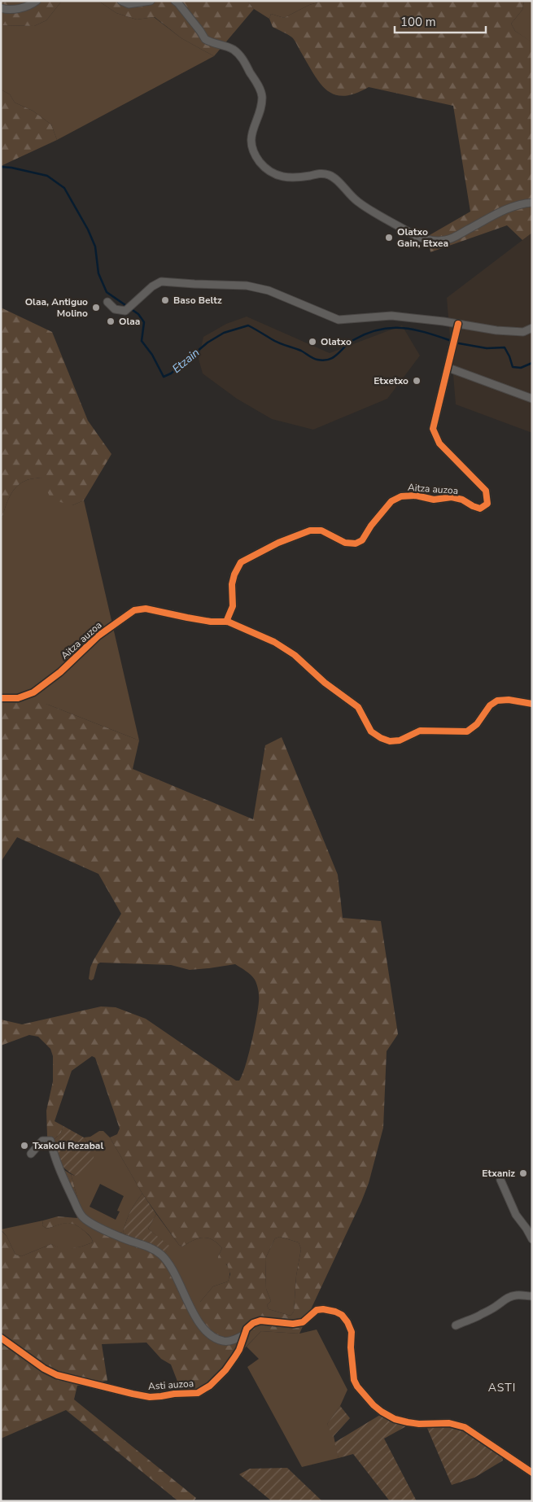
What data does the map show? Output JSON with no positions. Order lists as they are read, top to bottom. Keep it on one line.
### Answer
{"streets":{"street":["Aitza auzoa","Asti auzoa"]},"districts":["ASTI"],"water":["Etzain"],"places":["Olatxo Gain, Etxea","Baso Beltz","Olaa, Antiguo Molino","Olaa","Olatxo","Etxetxo","Txakoli Rezabal","Etxaniz"],"scale_bar":"100 m"}
